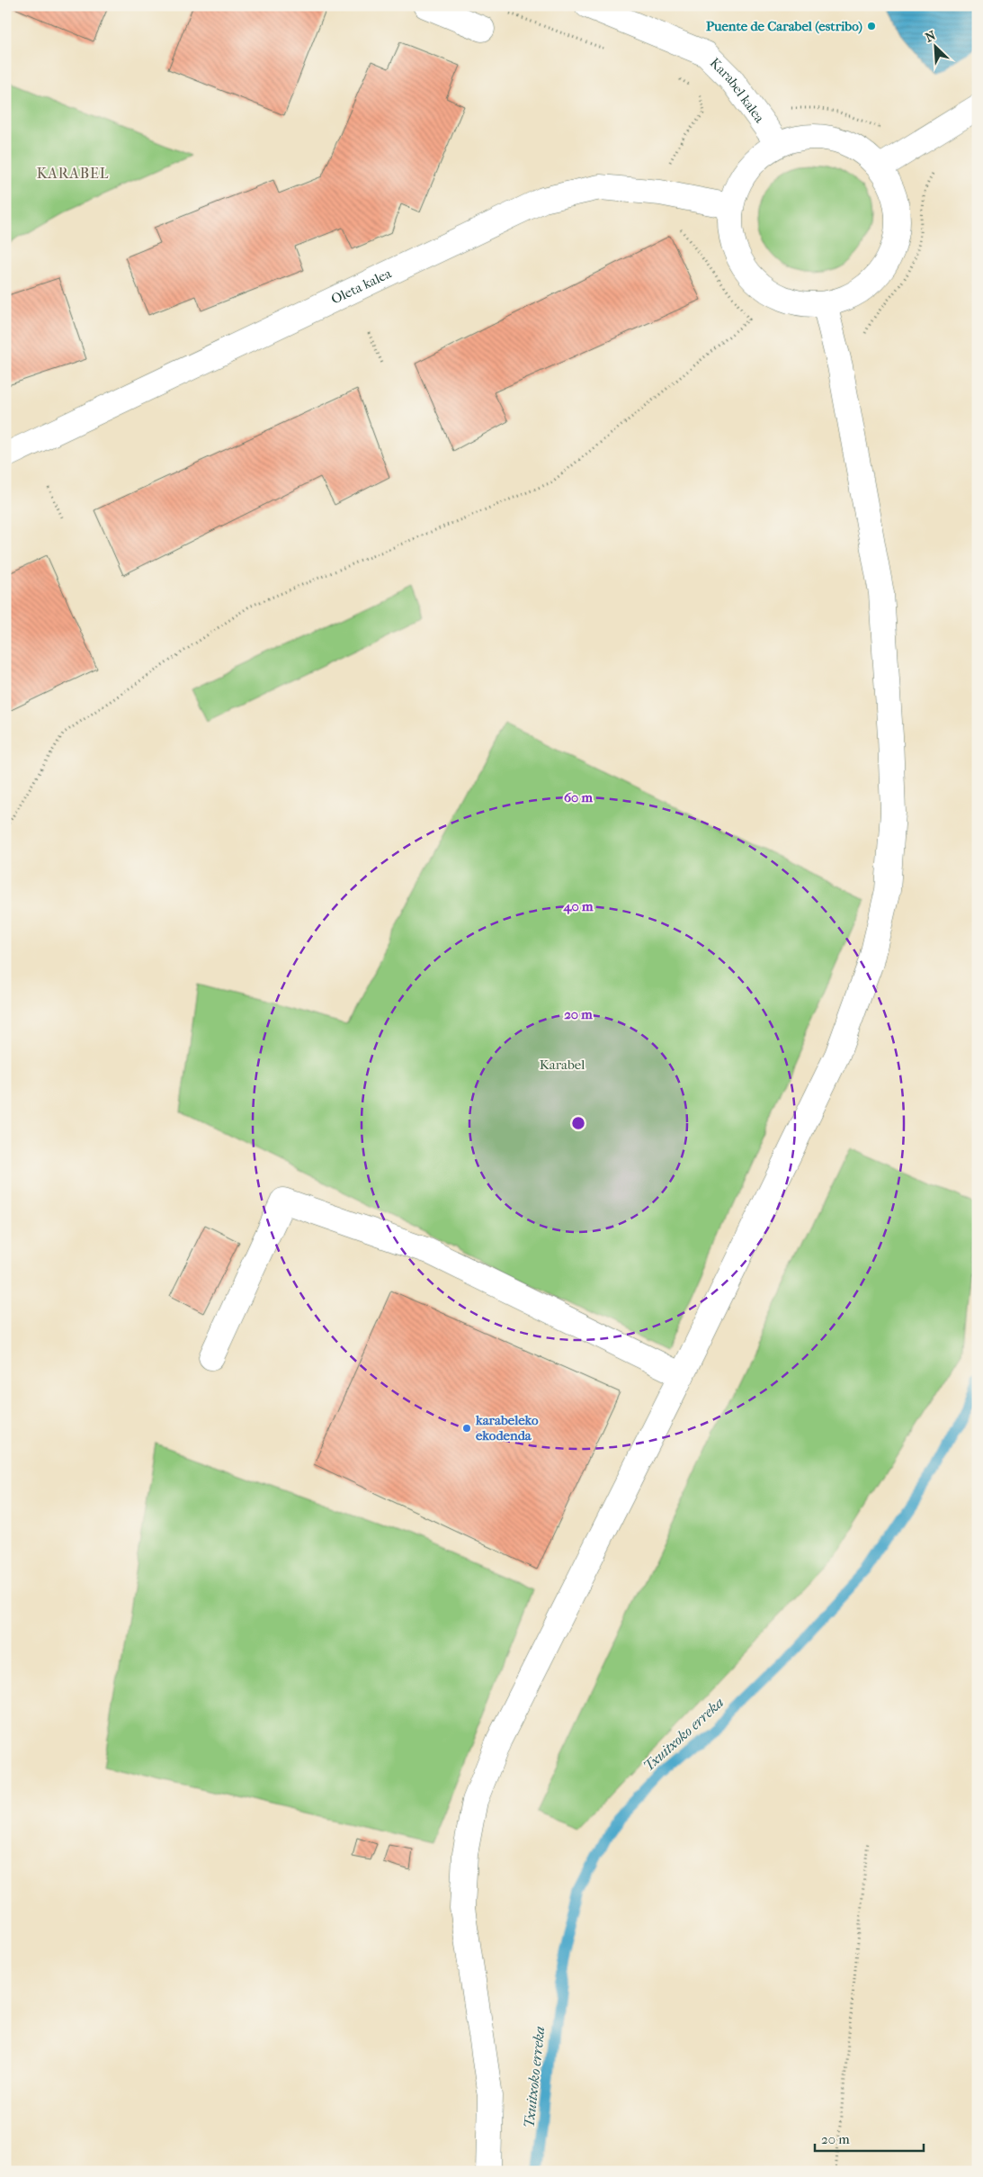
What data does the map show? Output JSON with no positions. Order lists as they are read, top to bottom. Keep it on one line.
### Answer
{"streets":{"street":["Karabel kalea","Oleta kalea"]},"districts":["KARABEL"],"water":["Txuitxoko erreka"],"parks":["Karabel"],"places":["Puente de Carabel (estribo)","karabeleko ekodenda"],"scale_bar":"20 m","north":"top left","rings":["60 m","40 m","20 m"]}
